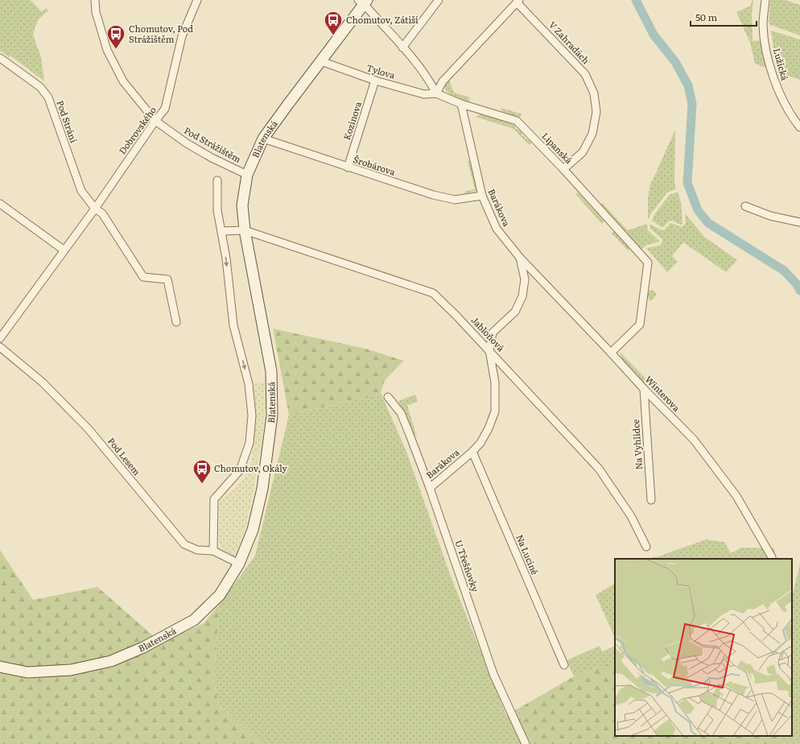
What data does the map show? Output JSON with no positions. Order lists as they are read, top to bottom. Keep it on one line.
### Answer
{"streets":{"street":["V Zahradách","Lužická","Tylova","Kozinova","Pod Strání","Dobrovského","Blatenská","Pod Strážištěm","Lipanská","Šrobárova","Barákova","Jabloňová","Winterova","Na Vyhlídce","Pod Lesem","Na Lucině","U Třešňovky"]},"crossings":[["V Zahradách","Tylova"],["V Zahradách","Lipanská"],["Tylova","Kozinova"],["Tylova","Blatenská"],["Tylova","Lipanská"],["Kozinova","Šrobárova"],["Pod Strání","Dobrovského"],["Dobrovského","Pod Strážištěm"],["Blatenská","Pod Strážištěm"],["Blatenská","Šrobárova"],["Blatenská","Jabloňová"],["Blatenská","Pod Lesem"],["Lipanská","Barákova"],["Lipanská","Winterova"],["Šrobárova","Barákova"],["Barákova","Jabloňová"],["Barákova","Winterova"],["Barákova","Na Lucině"],["Barákova","U Třešňovky"],["Winterova","Na Vyhlídce"]],"places":{"bus stop":["Chomutov, Zátiší","Chomutov, Pod Strážištěm","Chomutov, Okály"]},"scale_bar":"50 m"}
